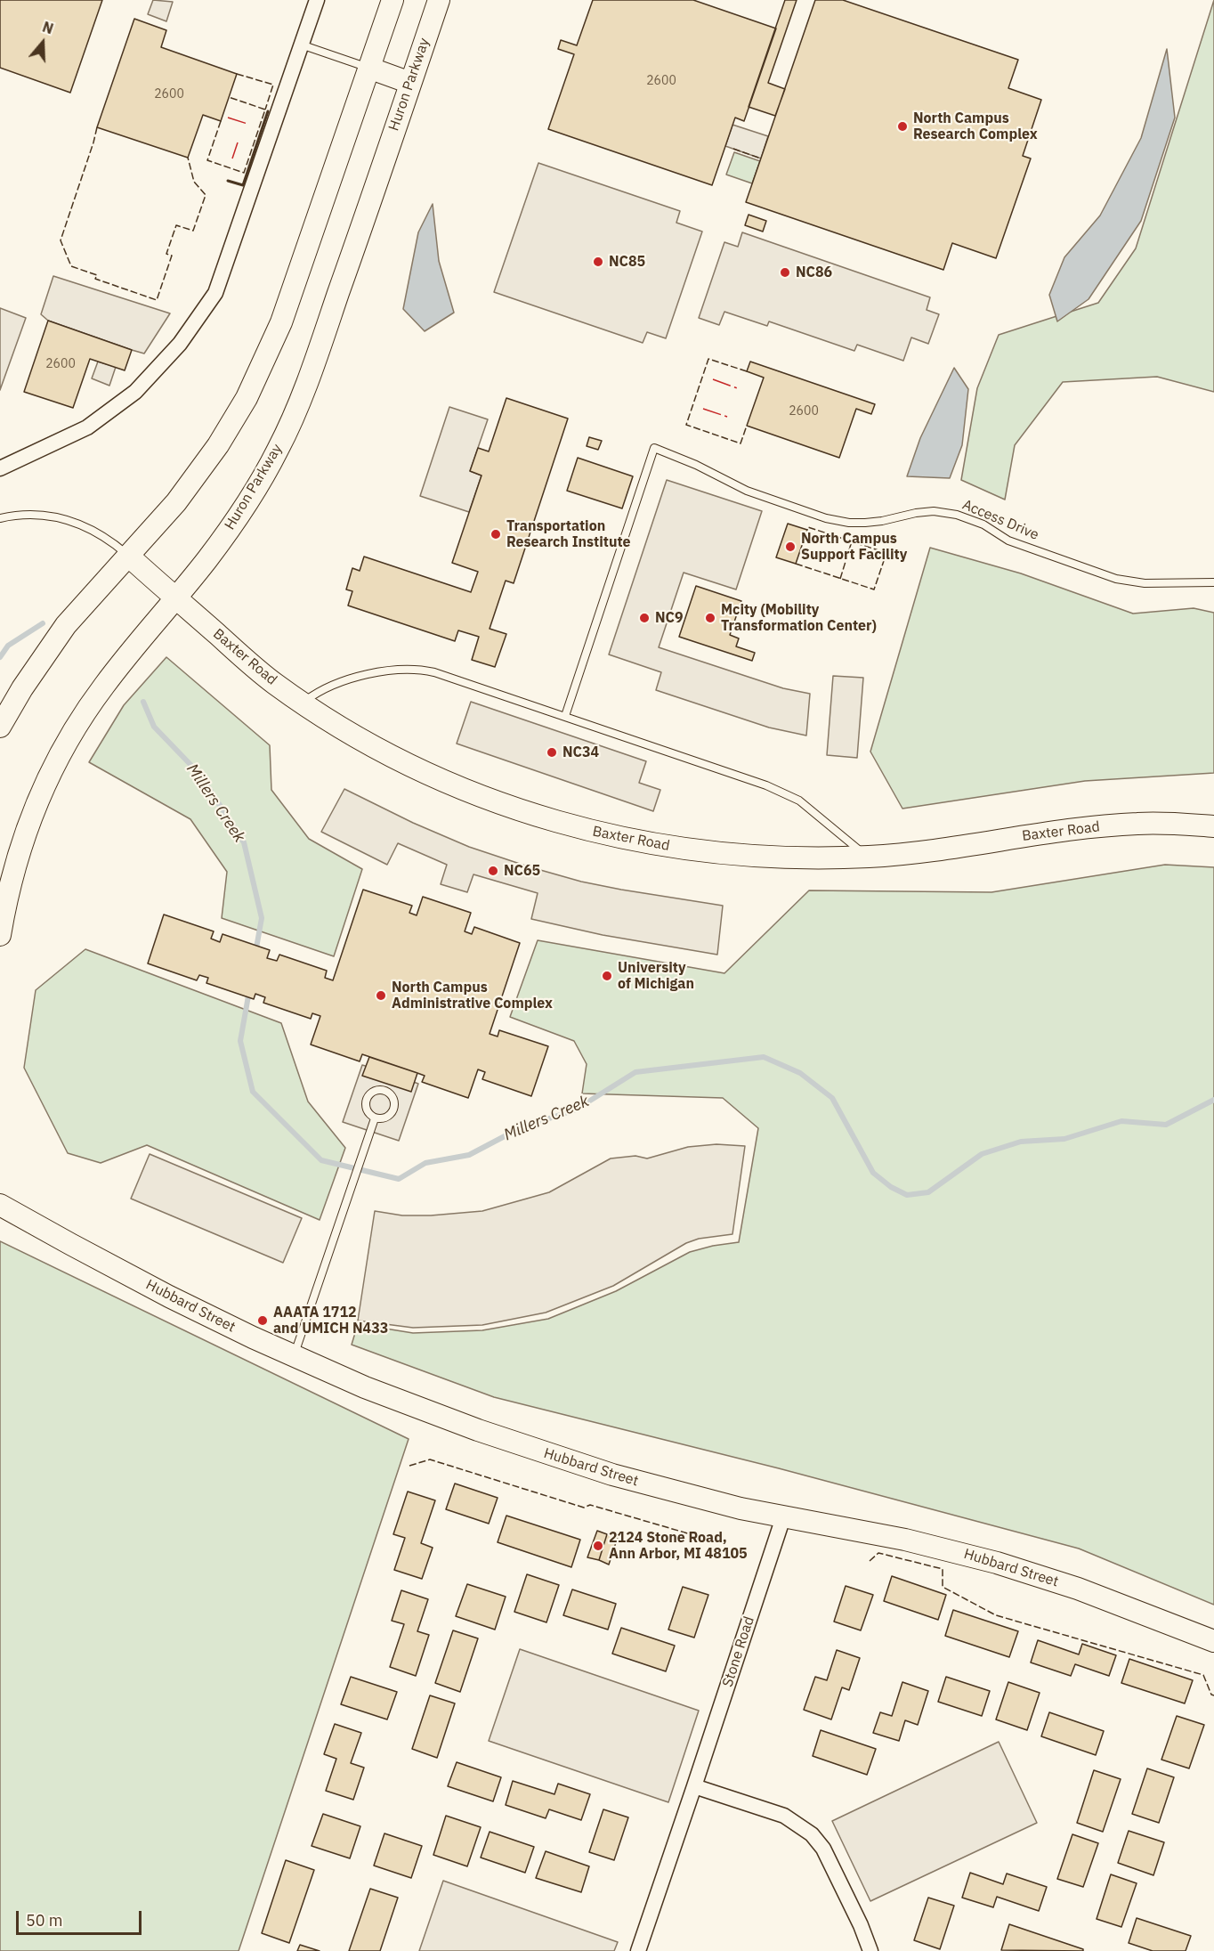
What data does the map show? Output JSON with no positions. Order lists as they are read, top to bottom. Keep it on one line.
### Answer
{"streets":{"street":["Huron Parkway","Baxter Road","Hubbard Street","Stone Road"],"lane":["Access Drive"]},"crossings":[["Huron Parkway","Baxter Road"],["Hubbard Street","Stone Road"]],"water":["Millers Creek"],"places":["North Campus Research Complex","NC85","NC86","Transportation Research Institute","North Campus Support Facility","NC9","Mcity (Mobility Transformation Center)","NC34","NC65","University of Michigan","North Campus Administrative Complex","AAATA 1712 and UMICH N433","2124 Stone Road, Ann Arbor, MI 48105"],"house_numbers":["2600","2600","2600","2600"],"scale_bar":"50 m","north":"top"}
